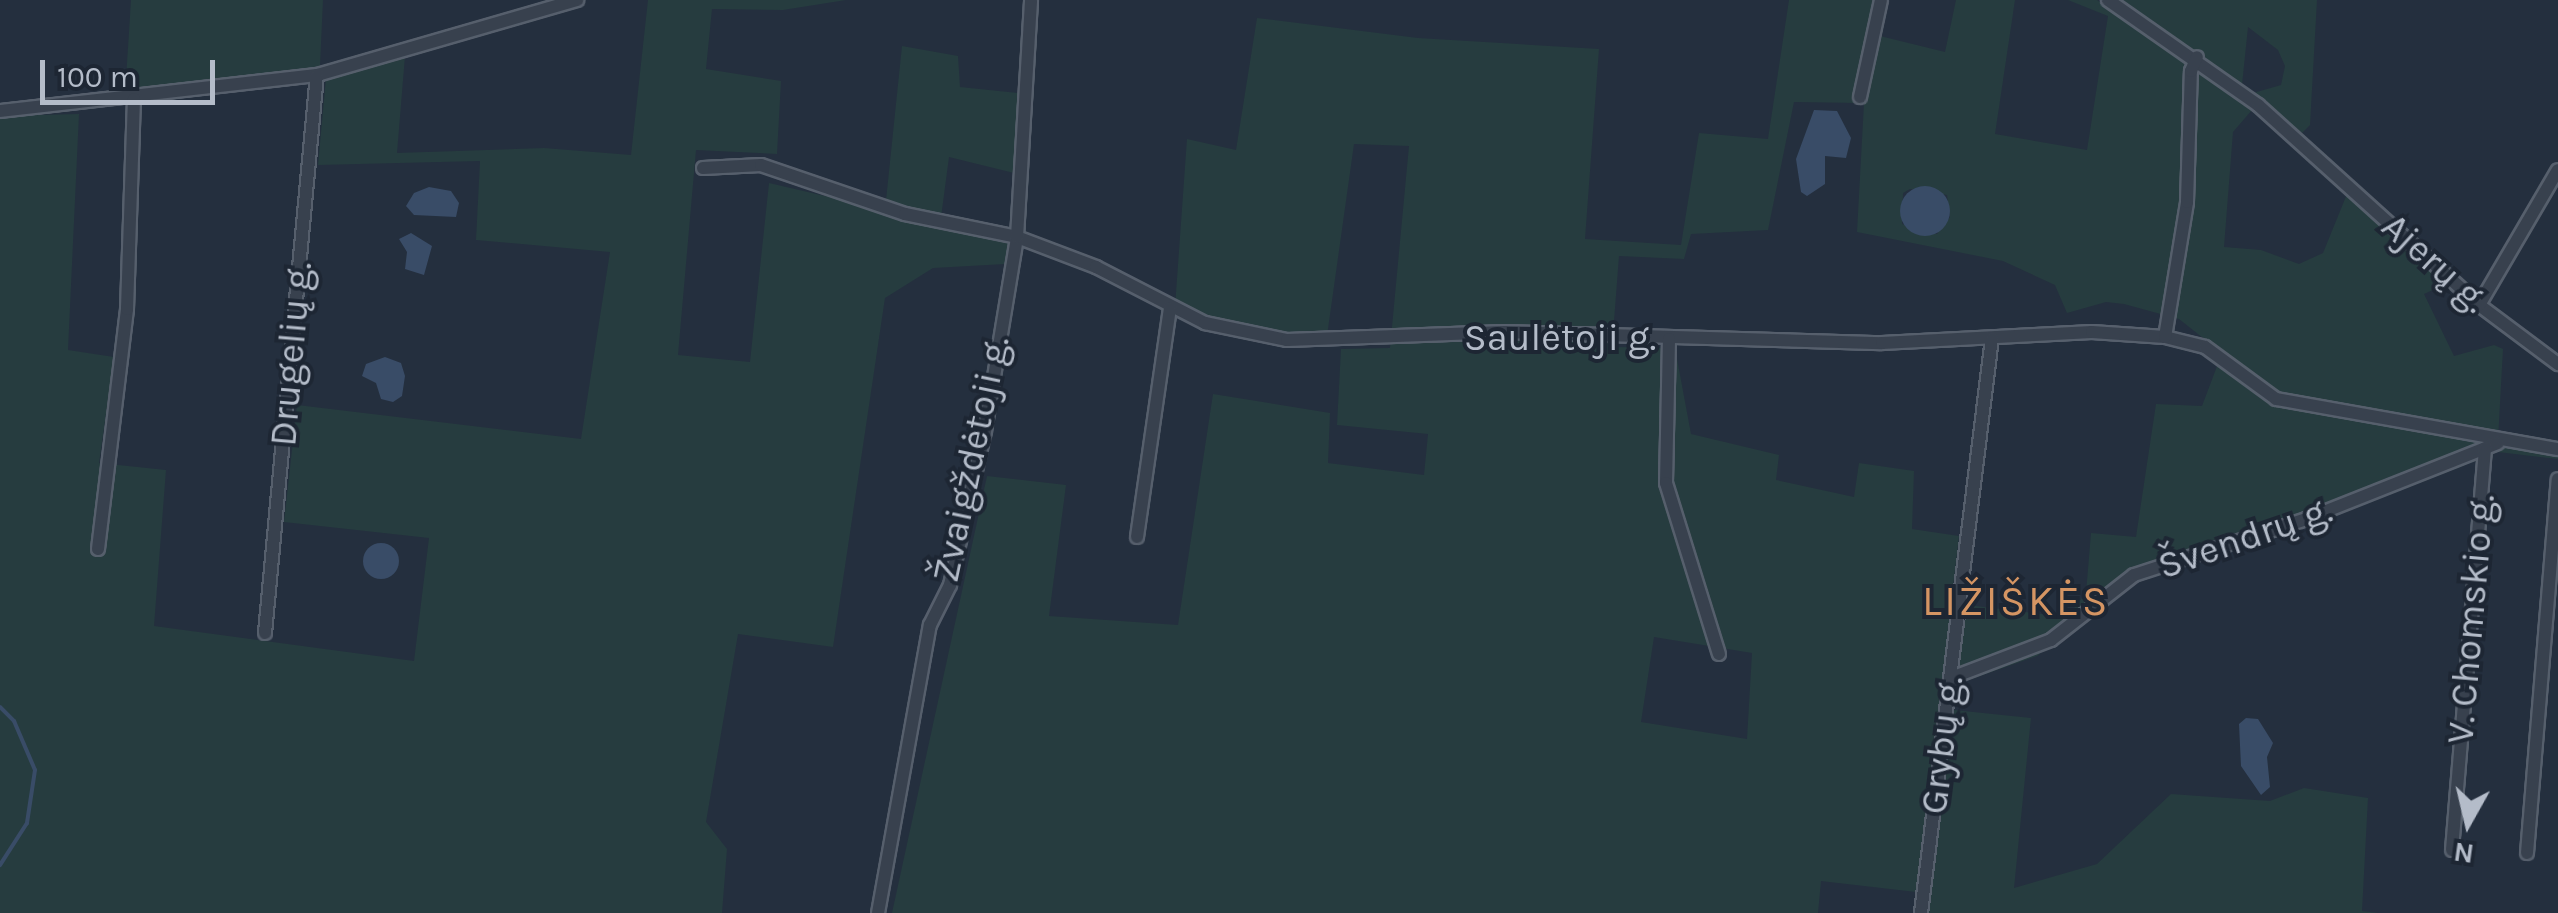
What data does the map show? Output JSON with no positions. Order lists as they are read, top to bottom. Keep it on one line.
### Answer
{"streets":{"street":["Ajerų g.","Saulėtoji g.","Drugelių g.","Žvaigždėtoji g.","Švendrų g.","V. Chomskio g.","Grybų g."]},"crossings":[["Saulėtoji g.","Žvaigždėtoji g."],["Saulėtoji g.","Švendrų g."],["Saulėtoji g.","V. Chomskio g."],["Saulėtoji g.","Grybų g."],["Švendrų g.","V. Chomskio g."],["Švendrų g.","Grybų g."]],"districts":["LIŽIŠKĖS"],"scale_bar":"100 m","north":"bottom"}
